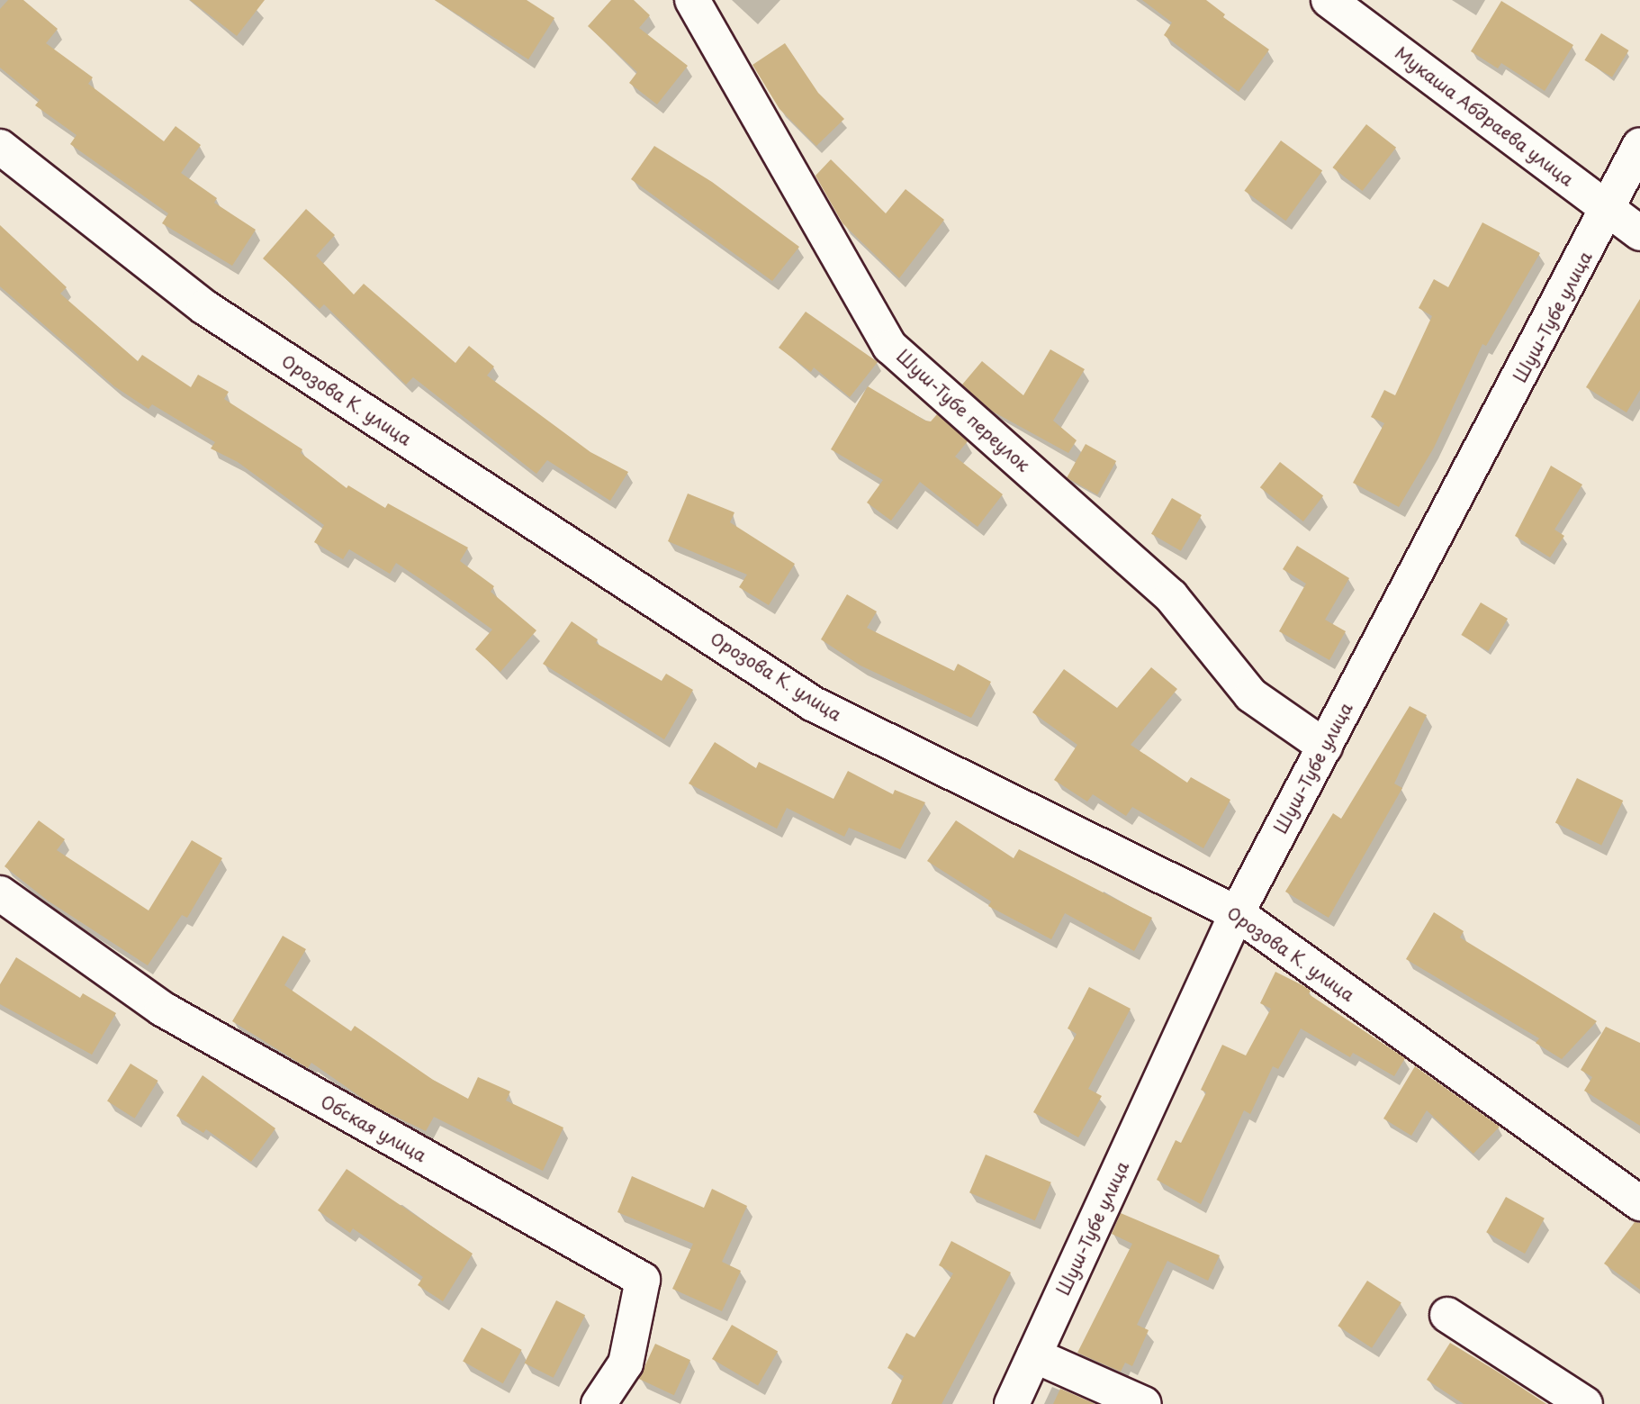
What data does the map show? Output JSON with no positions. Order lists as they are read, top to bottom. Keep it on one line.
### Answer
{"streets":{"street":["Мукаша Абдраева улица","Шуш-Тубе улица","Орозова К. улица","Шуш-Тубе переулок","Обская улица"]},"crossings":[["Мукаша Абдраева улица","Шуш-Тубе улица"],["Шуш-Тубе улица","Орозова К. улица"],["Шуш-Тубе улица","Шуш-Тубе переулок"]]}
